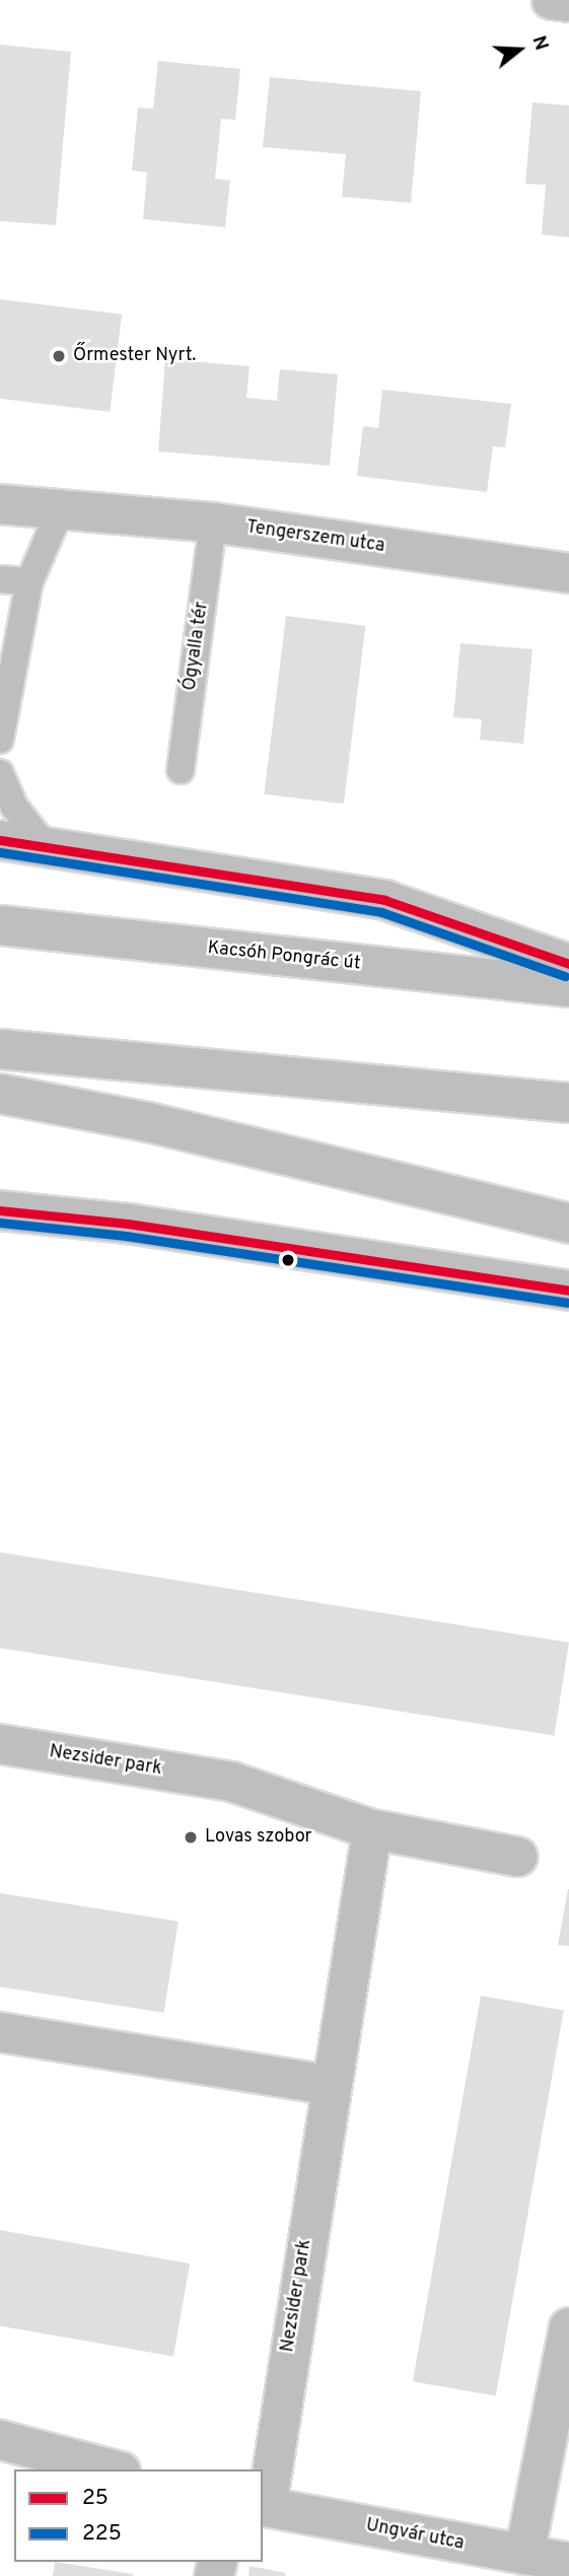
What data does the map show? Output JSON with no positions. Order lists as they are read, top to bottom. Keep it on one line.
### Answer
{"streets":{"street":["Tengerszem utca","Kacsóh Pongrác út","Nezsider park","Ungvár utca"],"lane":["Ógyalla tér"]},"crossings":[["Tengerszem utca","Ógyalla tér"],["Nezsider park","Ungvár utca"]],"places":["Őrmester Nyrt.","Lovas szobor"],"lines":["transit line 25","transit line 225"],"legend":["25","225"],"north":"right"}
